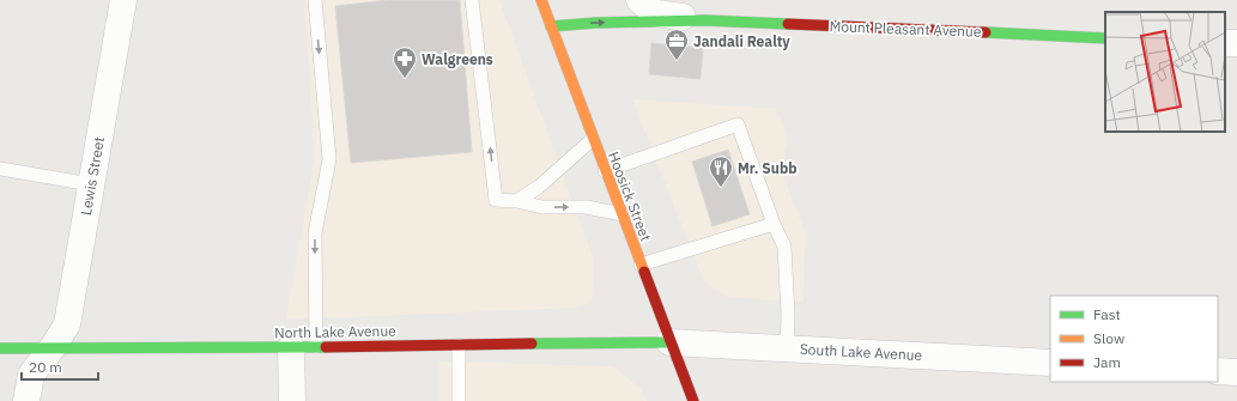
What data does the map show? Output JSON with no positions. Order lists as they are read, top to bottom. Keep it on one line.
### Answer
{"streets":{"main road":["Mount Pleasant Avenue","Hoosick Street","North Lake Avenue"],"street":["Lewis Street","South Lake Avenue"]},"crossings":[["Mount Pleasant Avenue","Hoosick Street"],["Lewis Street","North Lake Avenue"],["Hoosick Street","North Lake Avenue"],["Hoosick Street","South Lake Avenue"],["North Lake Avenue","South Lake Avenue"]],"places":{"office":["Jandali Realty"],"pharmacy":["Walgreens"],"restaurant":["Mr. Subb"]},"legend":["Fast","Slow","Jam"],"scale_bar":"20 m"}
